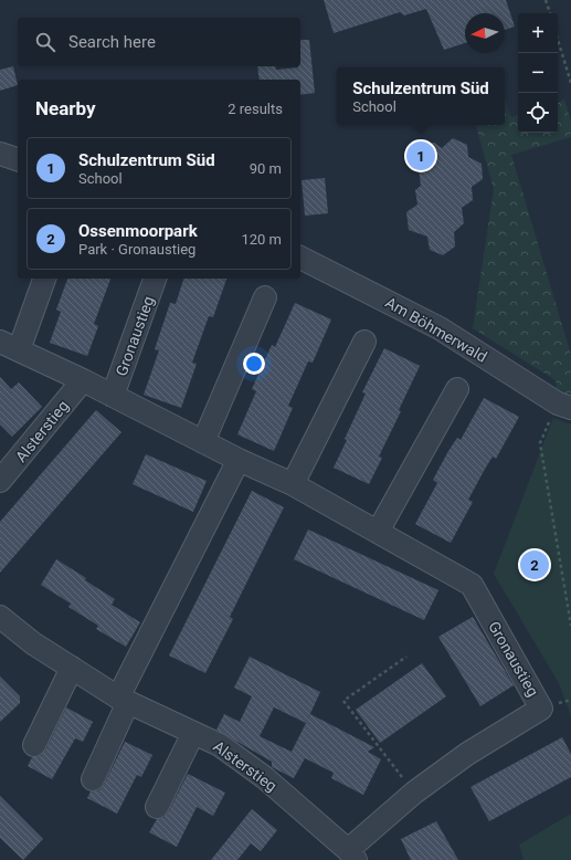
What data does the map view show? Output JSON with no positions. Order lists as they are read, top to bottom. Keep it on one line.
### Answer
{"streets":{"street":["Am Böhmerwald","Gronaustieg","Alsterstieg"]},"crossings":[["Gronaustieg","Alsterstieg"]],"north":"left","page":{"map_buttons":["+","−"],"search":"Search here","popup":["Schulzentrum Süd","School"],"heading":["Nearby","2 results"],"list":[{"mark":"1","name":"Schulzentrum Süd","note":"School","value":"90 m"},{"mark":"2","name":"Ossenmoorpark","note":"Park · Gronaustieg","value":"120 m"}],"pins":["1","2"]}}
